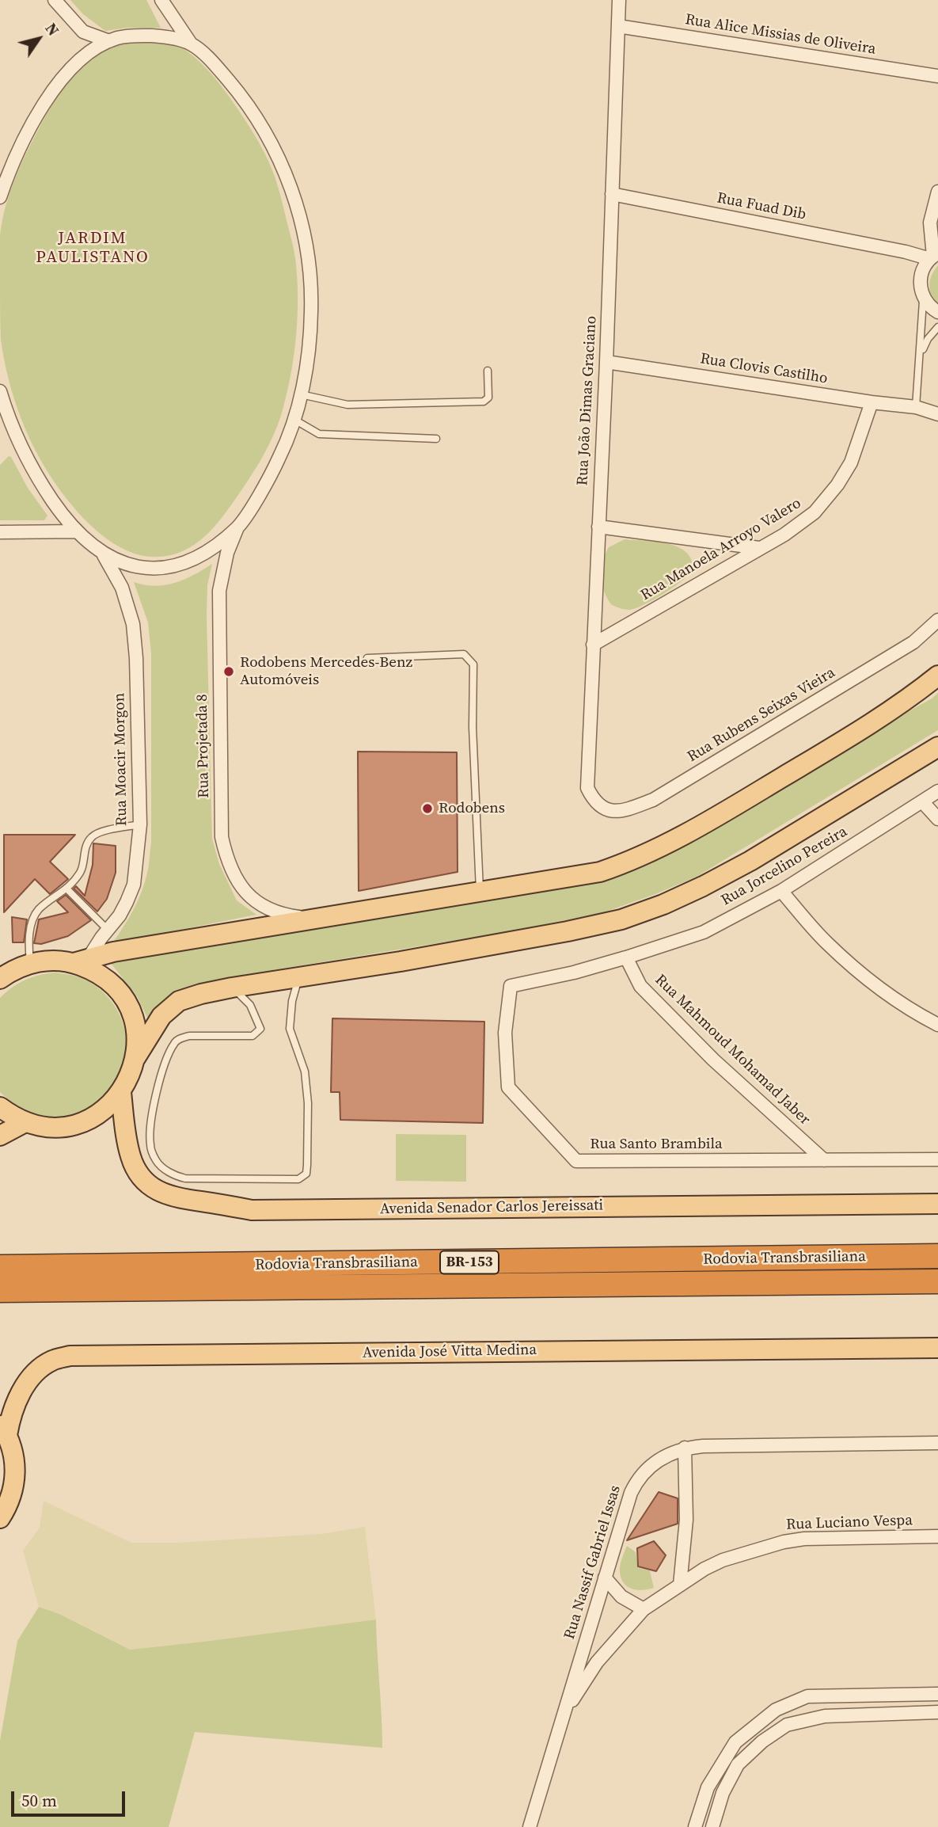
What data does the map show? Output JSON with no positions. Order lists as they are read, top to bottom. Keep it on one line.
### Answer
{"streets":{"highway":["Rodovia Transbrasiliana","BR-153"],"main road":["Avenida Senador Carlos Jereissati","Avenida José Vitta Medina"],"street":["Rua Alice Missias de Oliveira","Rua Fuad Dib","Rua Clovis Castilho","Rua João Dimas Graciano","Rua Manoela Arroyo Valero","Rua Rubens Seixas Vieira","Rua Projetada 8","Rua Moacir Morgon","Rua Jorcelino Pereira","Rua Mahmoud Mohamad Jaber","Rua Santo Brambila","Rua Luciano Vespa","Rua Nassif Gabriel Issas"]},"crossings":[["Rua Alice Missias de Oliveira","Rua João Dimas Graciano"],["Rua Fuad Dib","Rua João Dimas Graciano"],["Rua Clovis Castilho","Rua João Dimas Graciano"],["Rua Clovis Castilho","Rua Manoela Arroyo Valero"],["Rua João Dimas Graciano","Rua Manoela Arroyo Valero"],["Rua João Dimas Graciano","Rua Rubens Seixas Vieira"],["Rua Jorcelino Pereira","Rua Mahmoud Mohamad Jaber"],["Rua Jorcelino Pereira","Rua Santo Brambila"],["Rua Mahmoud Mohamad Jaber","Rua Santo Brambila"],["Rua Luciano Vespa","Rua Nassif Gabriel Issas"]],"districts":["JARDIM PAULISTANO"],"places":["Rodobens Mercedes-Benz Automóveis","Rodobens"],"scale_bar":"50 m","north":"top right"}
